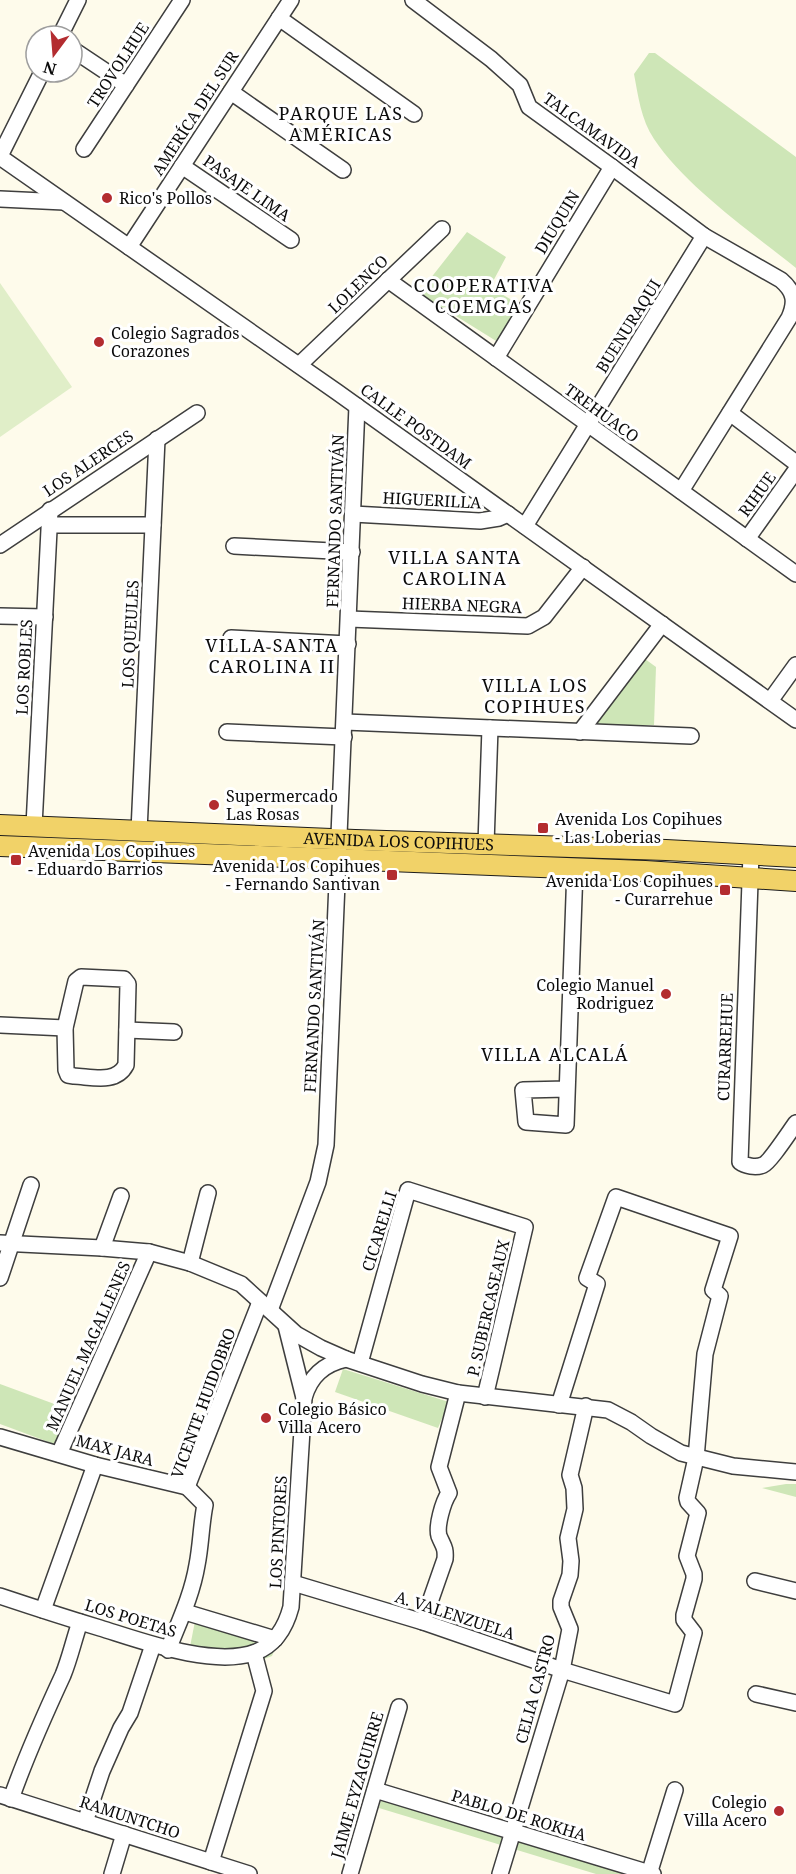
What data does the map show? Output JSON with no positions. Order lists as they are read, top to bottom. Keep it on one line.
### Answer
{"streets":{"main road":["AVENIDA LOS COPIHUES"],"street":["TROVOLHUE","AMERÍCA DEL SUR","TALCAMAVIDA","PASAJE LIMA","DIUQUIN","LOLENCO","BUENURAQUI","TREHUACO","CALLE POSTDAM","LOS ALERCES","RIHUE","HIGUERILLA","FERNANDO SANTIVÁN","HIERBA NEGRA","LOS QUEULES","LOS ROBLES","CURARREHUE","CICARELLI","P. SUBERCASEAUX","MANUEL MAGALLENES","VICENTE HUIDOBRO","MAX JARA","LOS PINTORES","A. VALENZUELA","LOS POETAS","CELIA CASTRO","JAIME EYZAGUIRRE","PABLO DE ROKHA","RAMUNTCHO"]},"crossings":[["AMERÍCA DEL SUR","PASAJE LIMA"],["AMERÍCA DEL SUR","CALLE POSTDAM"],["TALCAMAVIDA","DIUQUIN"],["TALCAMAVIDA","BUENURAQUI"],["DIUQUIN","TREHUACO"],["LOLENCO","TREHUACO"],["LOLENCO","CALLE POSTDAM"],["BUENURAQUI","TREHUACO"],["BUENURAQUI","CALLE POSTDAM"],["TREHUACO","RIHUE"],["CALLE POSTDAM","HIGUERILLA"],["CALLE POSTDAM","FERNANDO SANTIVÁN"],["CALLE POSTDAM","HIERBA NEGRA"],["LOS ALERCES","LOS QUEULES"],["LOS ALERCES","LOS ROBLES"],["HIGUERILLA","FERNANDO SANTIVÁN"],["FERNANDO SANTIVÁN","HIERBA NEGRA"],["FERNANDO SANTIVÁN","AVENIDA LOS COPIHUES"],["FERNANDO SANTIVÁN","VICENTE HUIDOBRO"],["LOS QUEULES","AVENIDA LOS COPIHUES"],["LOS ROBLES","AVENIDA LOS COPIHUES"],["AVENIDA LOS COPIHUES","CURARREHUE"],["CICARELLI","P. SUBERCASEAUX"],["CICARELLI","LOS PINTORES"],["P. SUBERCASEAUX","A. VALENZUELA"],["MANUEL MAGALLENES","MAX JARA"],["VICENTE HUIDOBRO","MAX JARA"],["VICENTE HUIDOBRO","LOS POETAS"],["VICENTE HUIDOBRO","RAMUNTCHO"],["LOS PINTORES","A. VALENZUELA"],["LOS PINTORES","LOS POETAS"],["A. VALENZUELA","CELIA CASTRO"],["CELIA CASTRO","PABLO DE ROKHA"],["JAIME EYZAGUIRRE","PABLO DE ROKHA"]],"districts":["PARQUE LAS AMÉRICAS","COOPERATIVA COEMGAS","VILLA SANTA CAROLINA","VILLA SANTA CAROLINA II","VILLA LOS COPIHUES","VILLA ALCALÁ"],"places":{"other":["Rico's Pollos","Colegio Sagrados Corazones","Supermercado Las Rosas","Colegio Manuel Rodriguez","Colegio Básico Villa Acero","Colegio Villa Acero"],"transit":["Avenida Los Copihues - Las Loberias","Avenida Los Copihues - Eduardo Barrios","Avenida Los Copihues - Fernando Santivan","Avenida Los Copihues - Curarrehue"]},"north":"bottom"}
